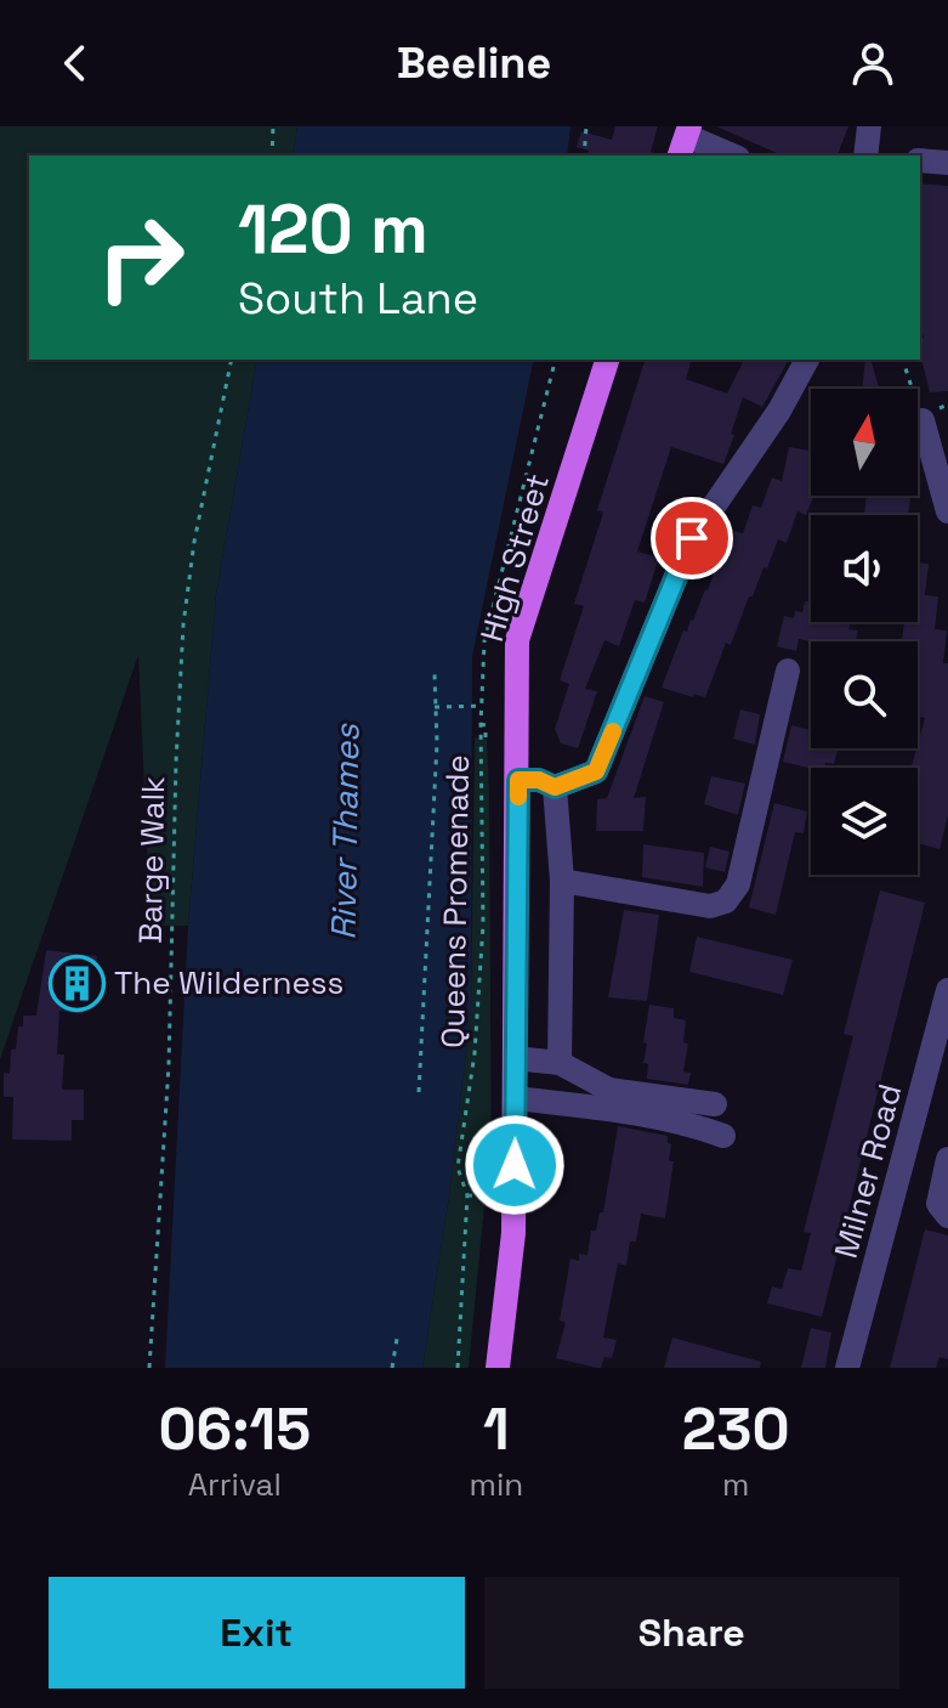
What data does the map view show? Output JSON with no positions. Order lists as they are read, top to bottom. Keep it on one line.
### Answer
{"streets":{"main road":["High Street"],"street":["Milner Road"],"path":["Barge Walk","Queens Promenade"]},"water":["River Thames"],"places":{"building":["The Wilderness"]},"north":"top","page":{"header":"Beeline","turn":["120 m","South Lane"],"eta":["06:15","Arrival","1","min","230","m"],"buttons":["Exit","Share"]}}
